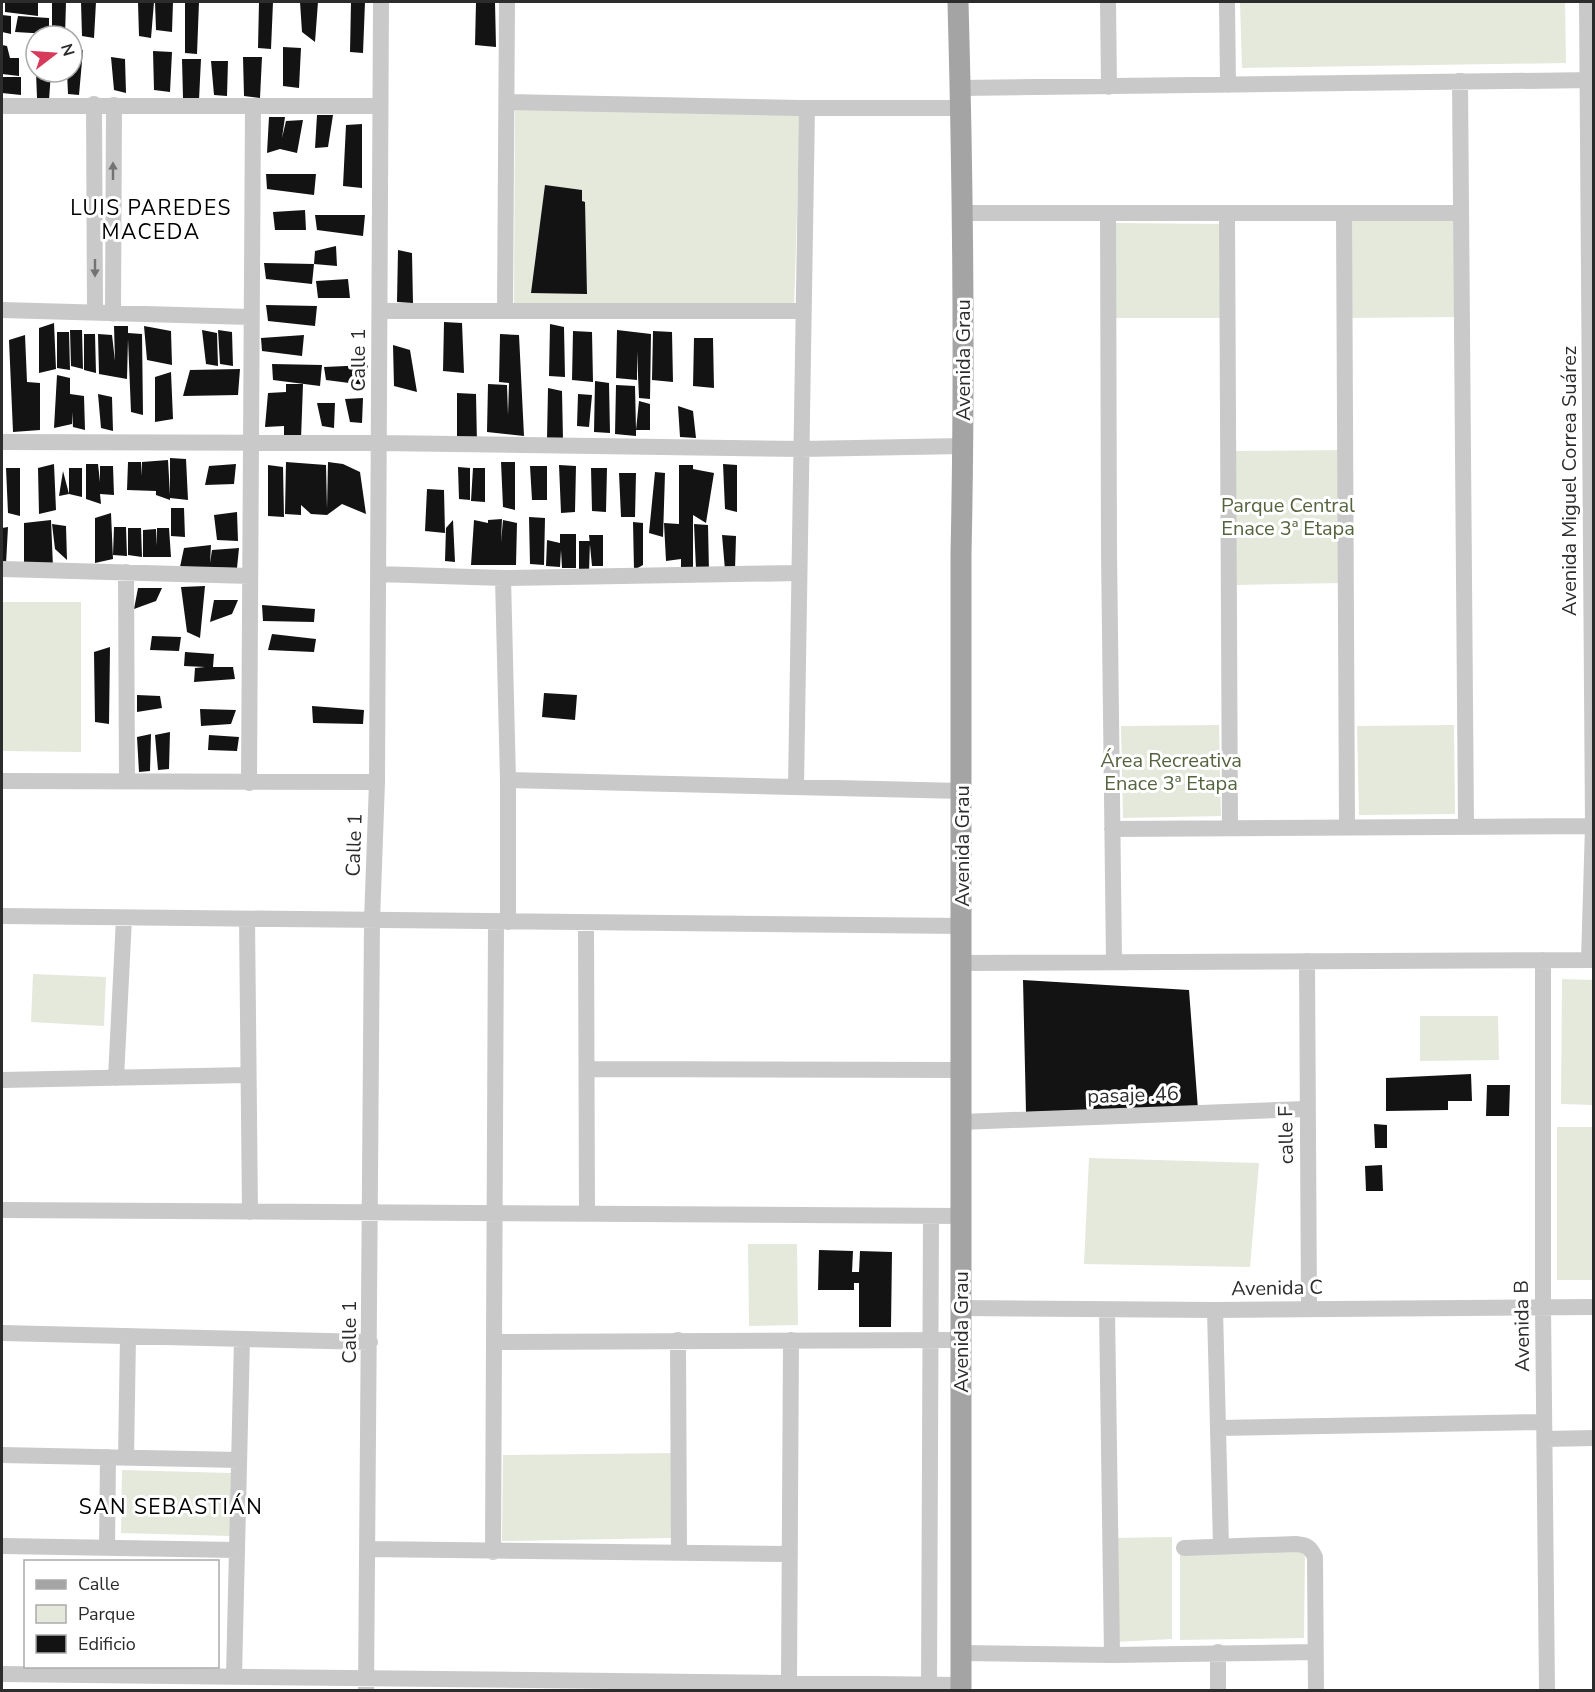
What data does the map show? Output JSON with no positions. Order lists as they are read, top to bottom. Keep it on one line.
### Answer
{"streets":{"main road":["Avenida Grau"],"street":["Calle 1","Avenida Miguel Correa Suárez","pasaje .46","calle F","Avenida C","Avenida B"]},"crossings":[["Avenida Grau","pasaje .46"],["Avenida Grau","Avenida C"],["pasaje .46","calle F"],["calle F","Avenida C"],["Avenida C","Avenida B"]],"districts":["LUIS PAREDES MACEDA","SAN SEBASTIÁN"],"parks":["Parque Central Enace 3ª Etapa","Área Recreativa Enace 3ª Etapa"],"legend":["Calle","Parque","Edificio"],"north":"right"}
